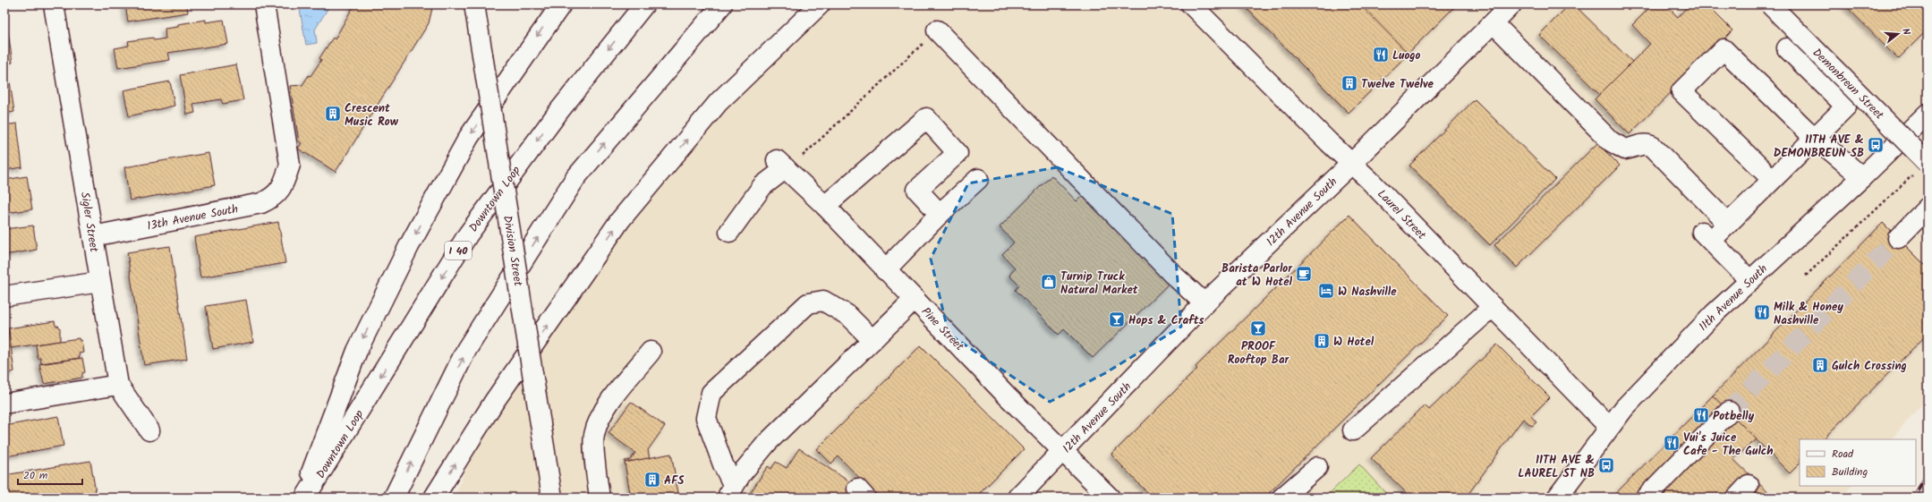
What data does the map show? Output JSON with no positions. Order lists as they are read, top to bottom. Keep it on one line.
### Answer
{"streets":{"main road":["Demonbreun Street","Downtown Loop","12th Avenue South","Laurel Street","13th Avenue South","Sigler Street","I 40","Division Street","11th Avenue South","Pine Street"]},"crossings":[["12th Avenue South","Laurel Street"],["12th Avenue South","Pine Street"],["Laurel Street","11th Avenue South"],["13th Avenue South","Sigler Street"]],"places":{"restaurant":["Luogo","Milk & Honey Nashville","Potbelly","Vui's Juice Cafe - The Gulch"],"building":["Twelve Twelve","Crescent Music Row","W Hotel","Gulch Crossing","AFS"],"bus stop":["11TH AVE & DEMONBREUN SB","11TH AVE & LAUREL ST NB"],"cafe":["Barista Parlor at W Hotel"],"shop":["Turnip Truck Natural Market"],"hotel":["W Nashville"],"bar":["Hops & Crafts","PROOF Rooftop Bar"]},"legend":["Road","Building"],"scale_bar":"20 m","north":"right"}
